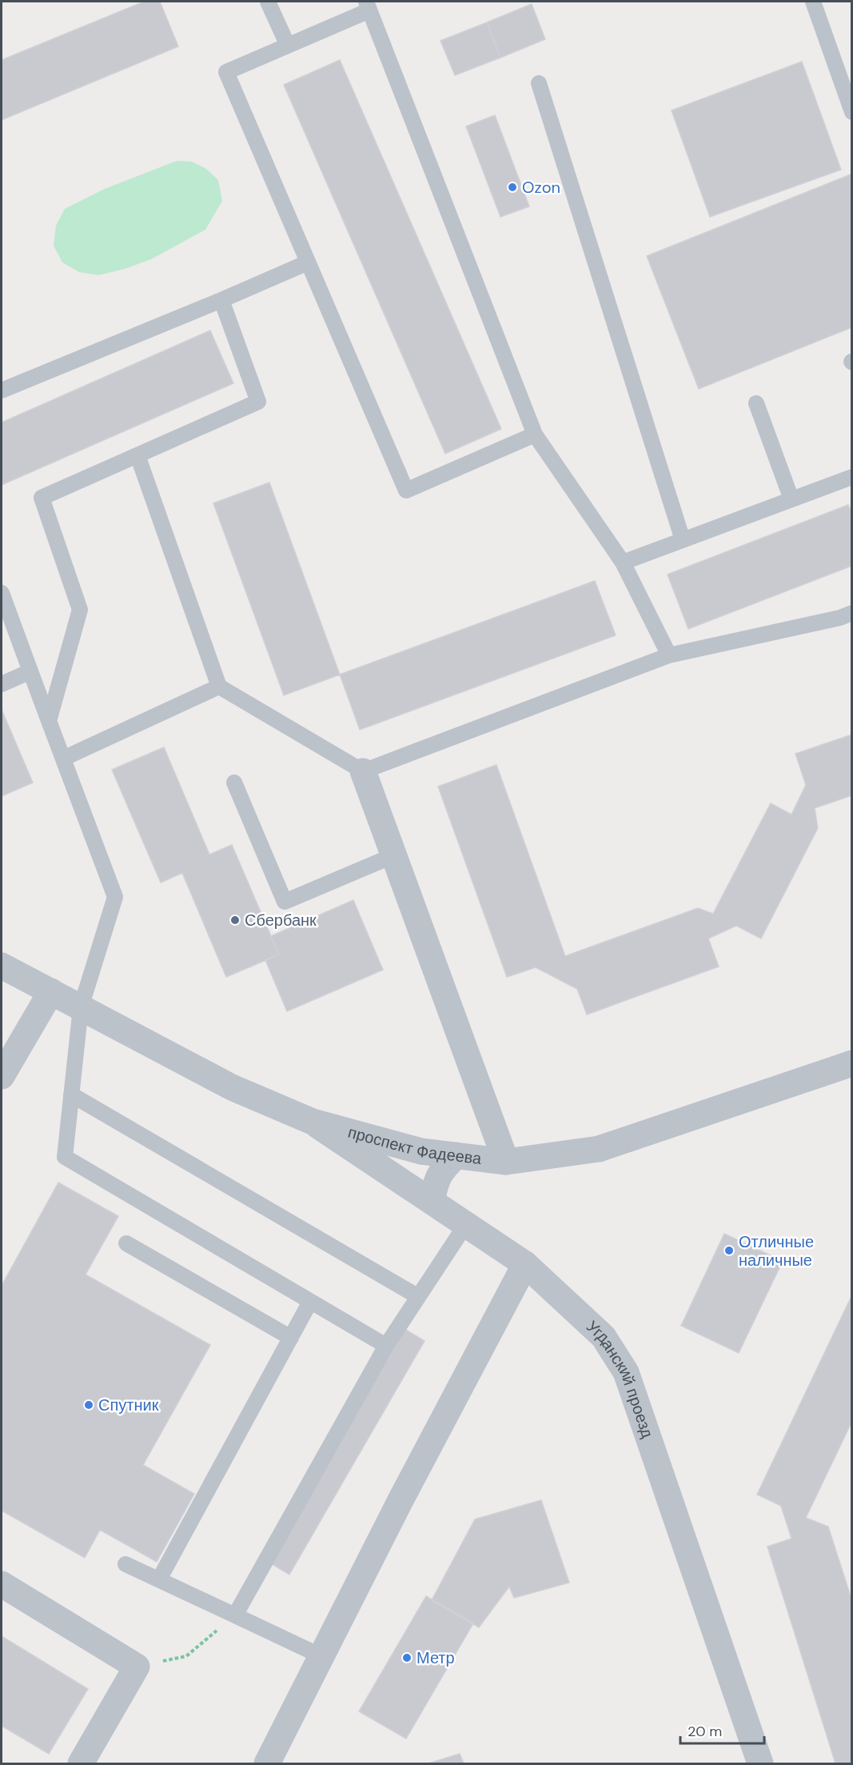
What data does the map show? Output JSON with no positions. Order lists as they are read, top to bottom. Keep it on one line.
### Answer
{"streets":{"street":["проспект Фадеева","Угданский проезд"]},"crossings":[["проспект Фадеева","Угданский проезд"]],"places":["Ozon","Сбербанк","Отличные наличные","Спутник","Метр"],"scale_bar":"20 m"}
